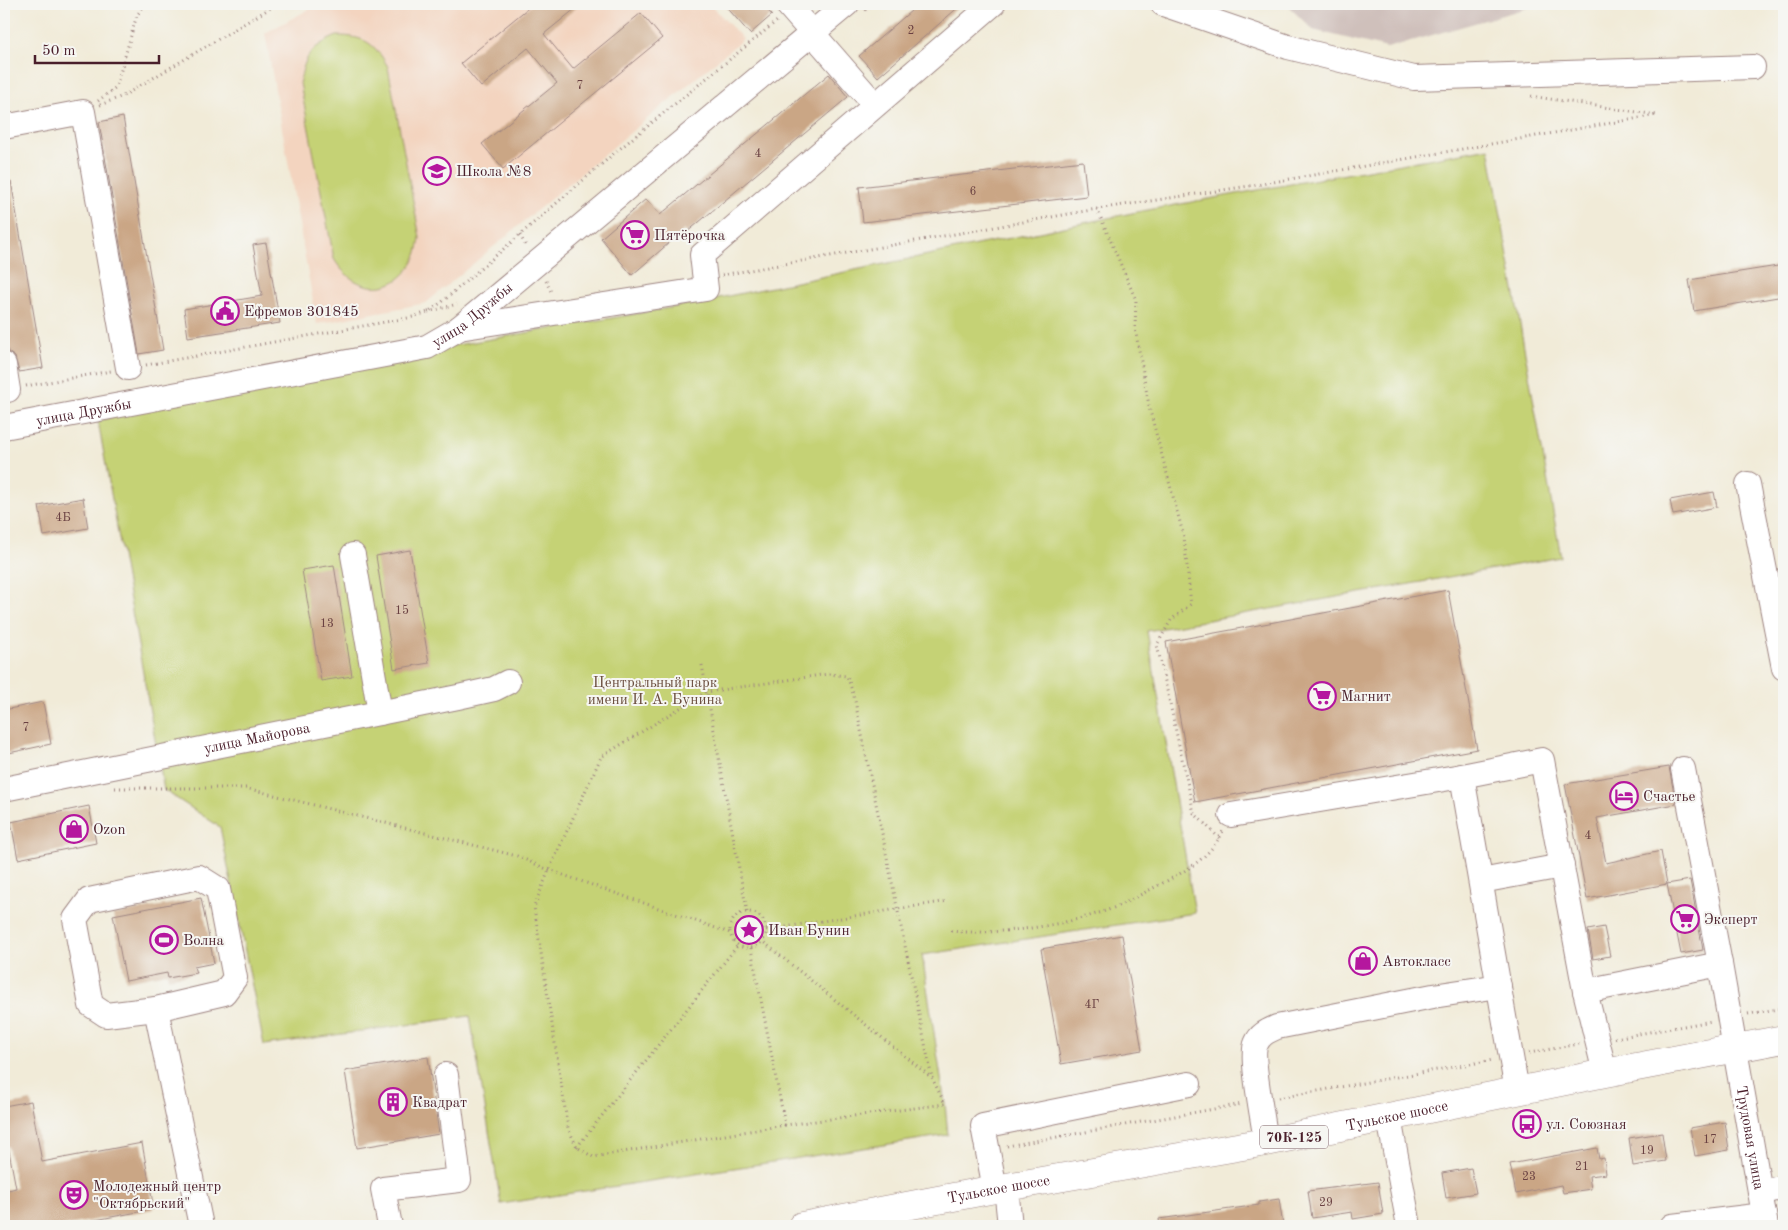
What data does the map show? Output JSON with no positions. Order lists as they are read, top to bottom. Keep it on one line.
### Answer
{"streets":{"main road":["Тульское шоссе","70К-125"],"street":["улица Дружбы","улица Майорова","Трудовая улица"]},"crossings":[["Тульское шоссе","Трудовая улица"]],"parks":["Центральный парк имени И. А. Бунина"],"places":{"school or university":["Школа №8"],"supermarket":["Пятёрочка","Магнит","Эксперт"],"public building":["Ефремов 301845"],"hotel":["Счастье"],"shop":["Ozon","Автокласс"],"place":["Иван Бунин"],"sports":["Волна"],"building":["Квадрат"],"bus stop":["ул. Союзная"],"theatre":["Молодежный центр \"Октябрьский\""]},"house_numbers":["2","7","4","6","4Б","15","13","7","4","4Г","17","19","21","23","29"],"scale_bar":"50 m"}
